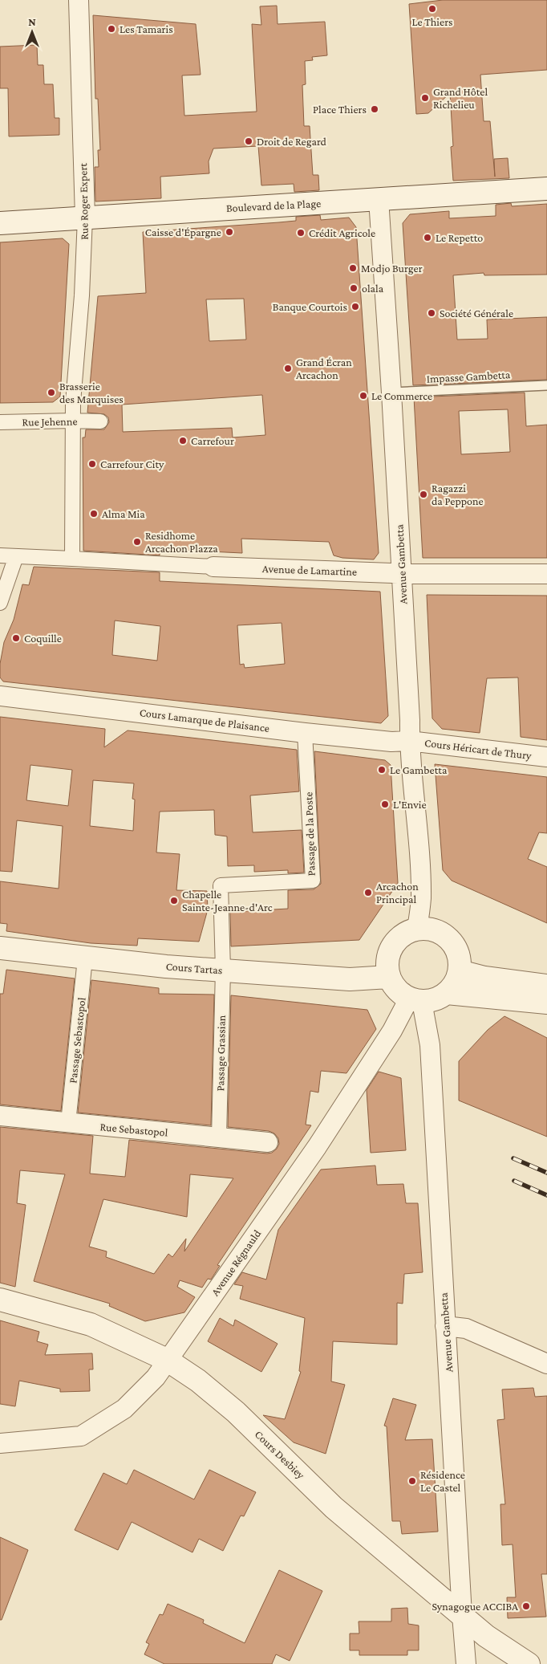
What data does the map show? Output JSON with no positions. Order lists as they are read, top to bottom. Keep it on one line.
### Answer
{"streets":{"street":["Rue Roger Expert","Boulevard de la Plage","Rue Jehenne","Avenue Gambetta","Avenue de Lamartine","Cours Lamarque de Plaisance","Cours Héricart de Thury","Passage de la Poste","Cours Tartas","Passage Sebastopol","Passage Grassian","Rue Sebastopol","Avenue Régnauld","Cours Desbiey"],"lane":["Impasse Gambetta"]},"crossings":[["Rue Roger Expert","Boulevard de la Plage"],["Rue Roger Expert","Rue Jehenne"],["Rue Roger Expert","Avenue de Lamartine"],["Boulevard de la Plage","Avenue Gambetta"],["Impasse Gambetta","Avenue Gambetta"],["Avenue Gambetta","Avenue de Lamartine"],["Avenue Gambetta","Cours Lamarque de Plaisance"],["Avenue Gambetta","Cours Héricart de Thury"],["Avenue Gambetta","Cours Tartas"],["Avenue Gambetta","Avenue Régnauld"],["Avenue Gambetta","Cours Desbiey"],["Cours Lamarque de Plaisance","Cours Héricart de Thury"],["Cours Lamarque de Plaisance","Passage de la Poste"],["Passage de la Poste","Cours Tartas"],["Passage de la Poste","Passage Grassian"],["Cours Tartas","Passage Sebastopol"],["Cours Tartas","Passage Grassian"],["Cours Tartas","Avenue Régnauld"],["Passage Sebastopol","Rue Sebastopol"],["Passage Grassian","Rue Sebastopol"],["Avenue Régnauld","Cours Desbiey"]],"places":["Le Thiers","Les Tamaris","Grand Hôtel Richelieu","Place Thiers","Droit de Regard","Caisse d'Épargne","Crédit Agricole","Le Repetto","Modjo Burger","olala","Banque Courtois","Société Générale","Grand Écran Arcachon","Brasserie des Marquises","Le Commerce","Carrefour","Carrefour City","Ragazzi da Peppone","Alma Mia","Residhome Arcachon Plazza","Coquille","Le Gambetta","L'Envie","Arcachon Principal","Chapelle Sainte-Jeanne-d'Arc","Résidence Le Castel","Synagogue ACCIBA"],"north":"top"}
